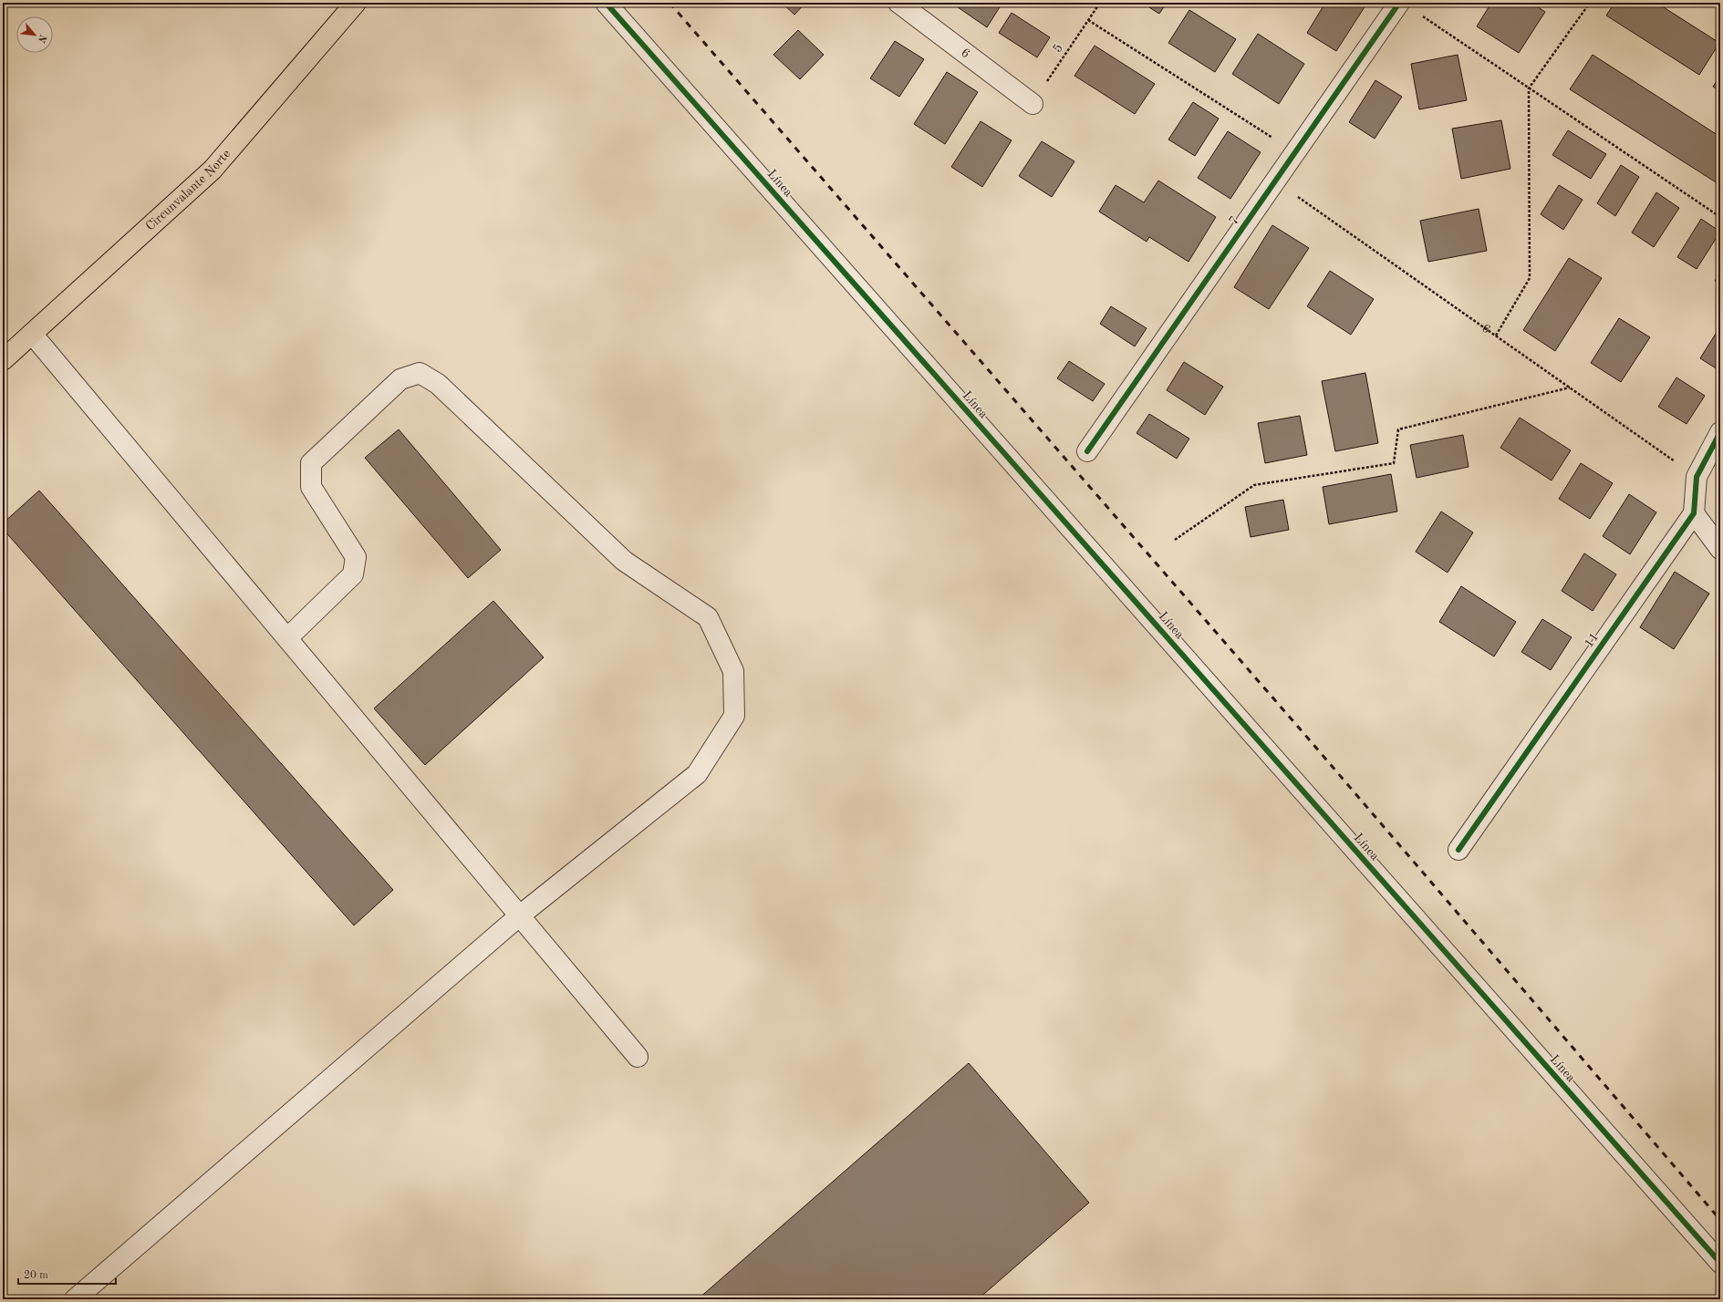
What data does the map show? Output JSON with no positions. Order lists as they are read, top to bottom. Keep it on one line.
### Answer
{"streets":{"main road":["Circunvalante Norte"],"street":["6","Línea","7","11"],"path":["5"]},"crossings":[["5","6"],["6","7"]],"scale_bar":"20 m","north":"bottom right"}
